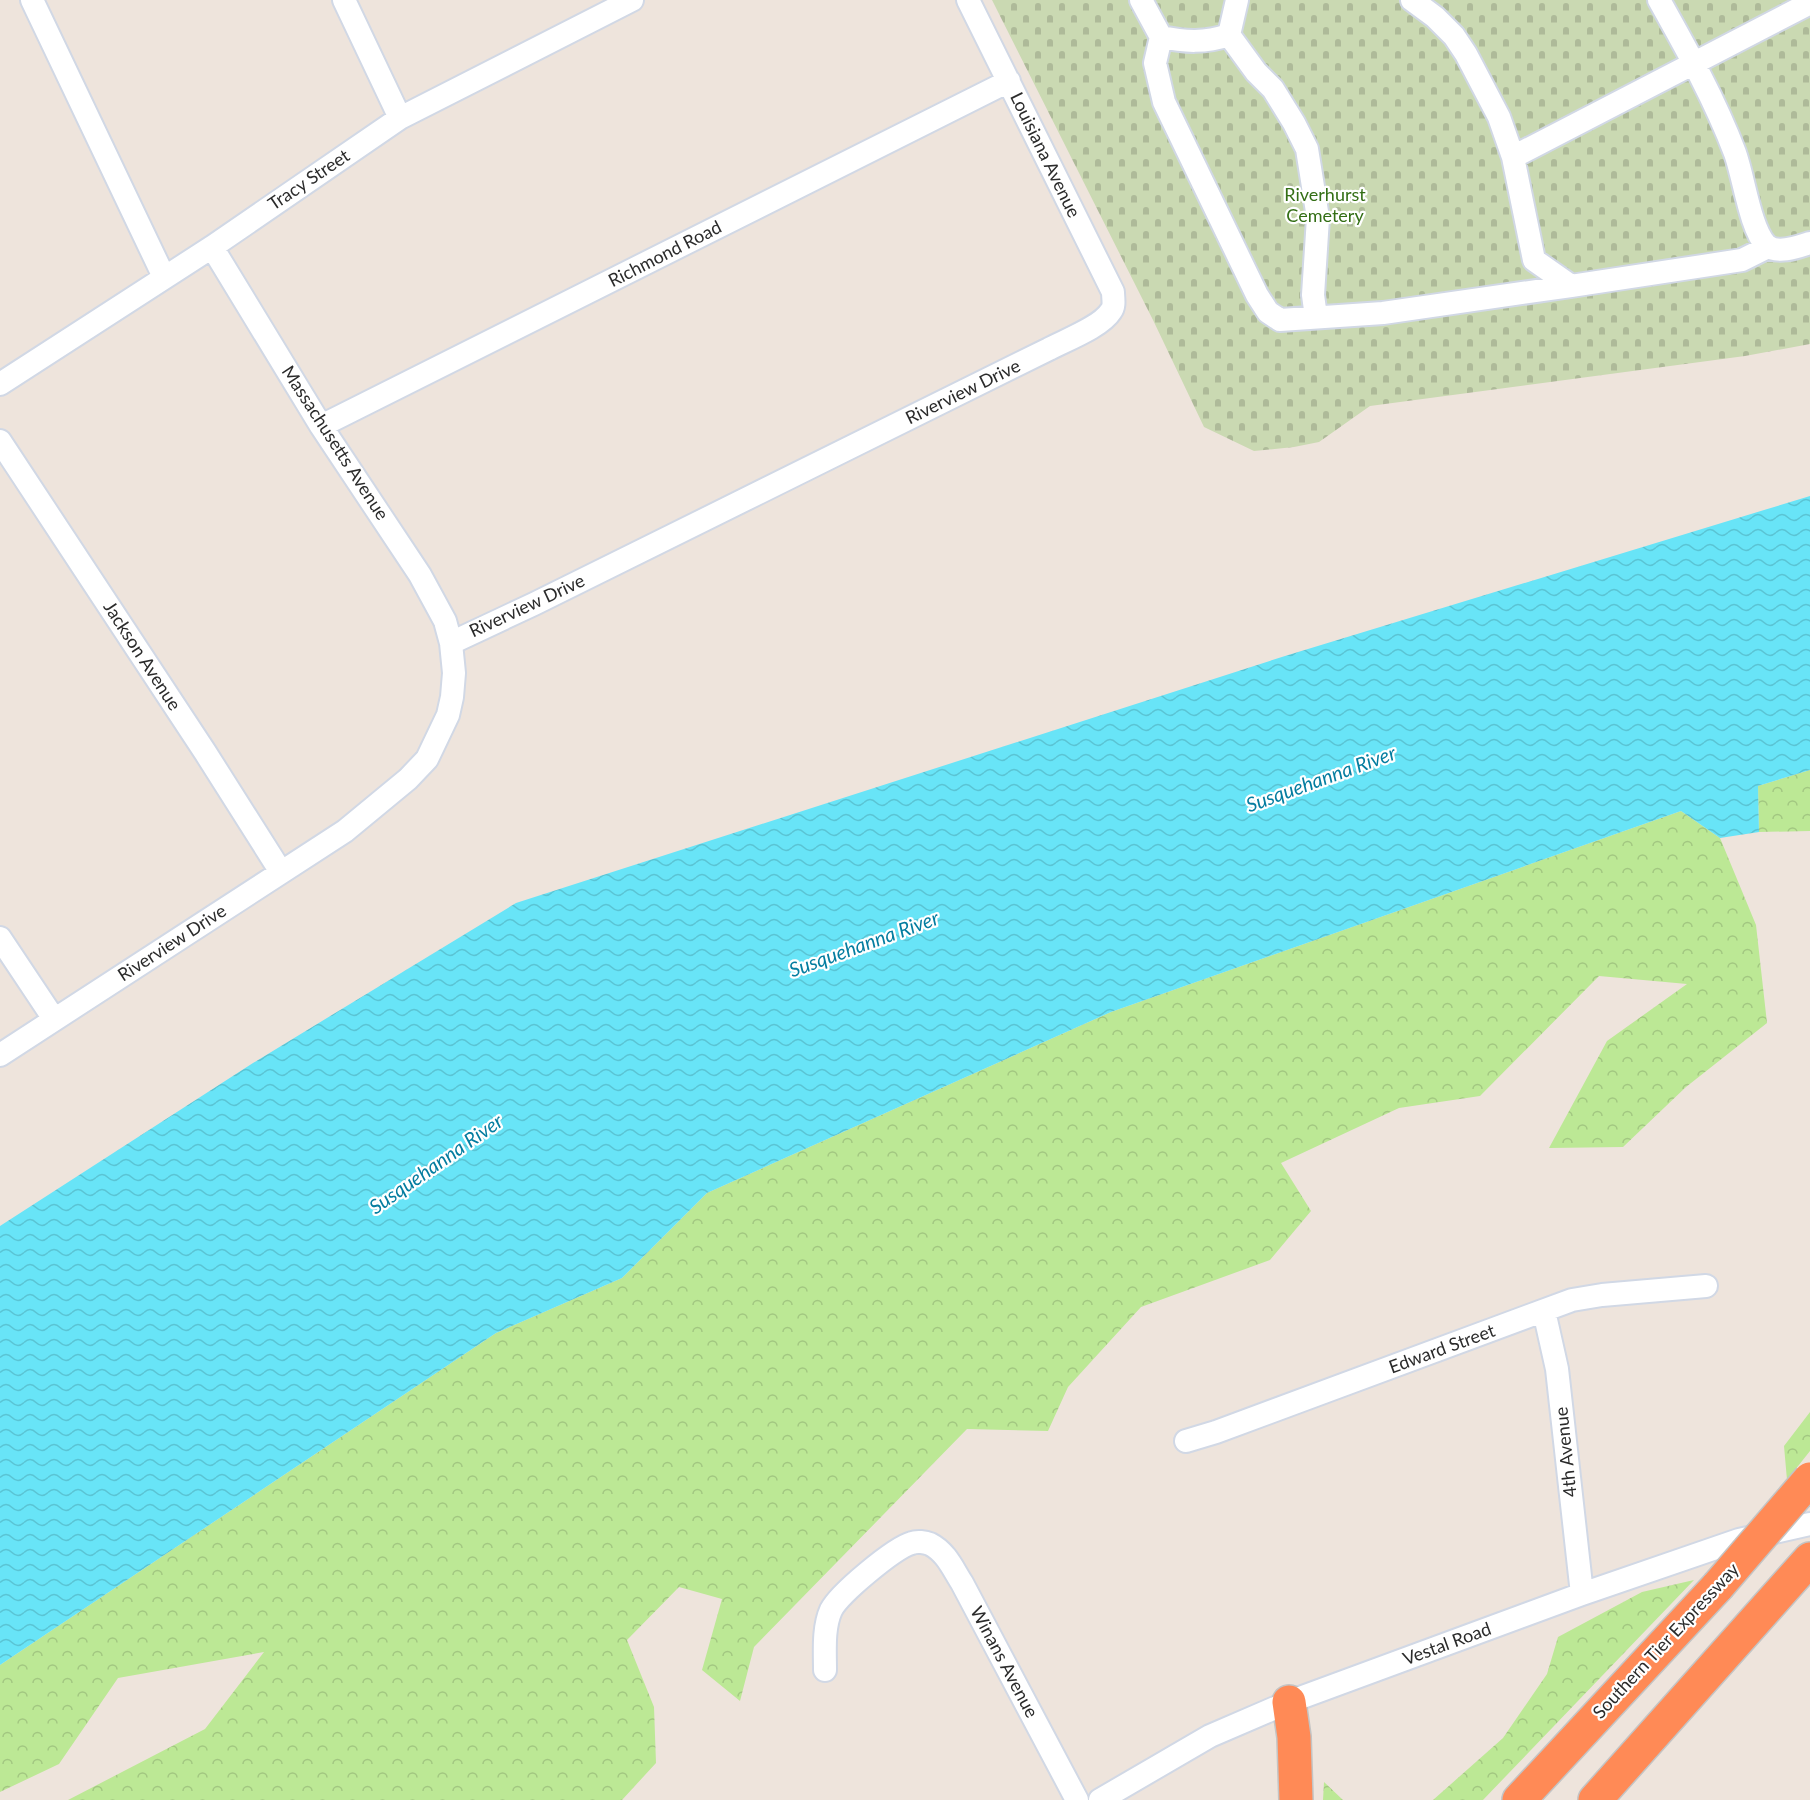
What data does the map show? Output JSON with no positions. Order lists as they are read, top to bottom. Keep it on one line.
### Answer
{"streets":{"highway":["Southern Tier Expressway"],"street":["Louisiana Avenue","Tracy Street","Richmond Road","Riverview Drive","Massachusetts Avenue","Jackson Avenue","Edward Street","4th Avenue","Vestal Road","Winans Avenue"]},"crossings":[["Louisiana Avenue","Richmond Road"],["Louisiana Avenue","Riverview Drive"],["Tracy Street","Massachusetts Avenue"],["Richmond Road","Massachusetts Avenue"],["Riverview Drive","Massachusetts Avenue"],["Riverview Drive","Jackson Avenue"],["Edward Street","4th Avenue"],["4th Avenue","Vestal Road"]],"water":["Susquehanna River"],"parks":["Riverhurst Cemetery"]}
